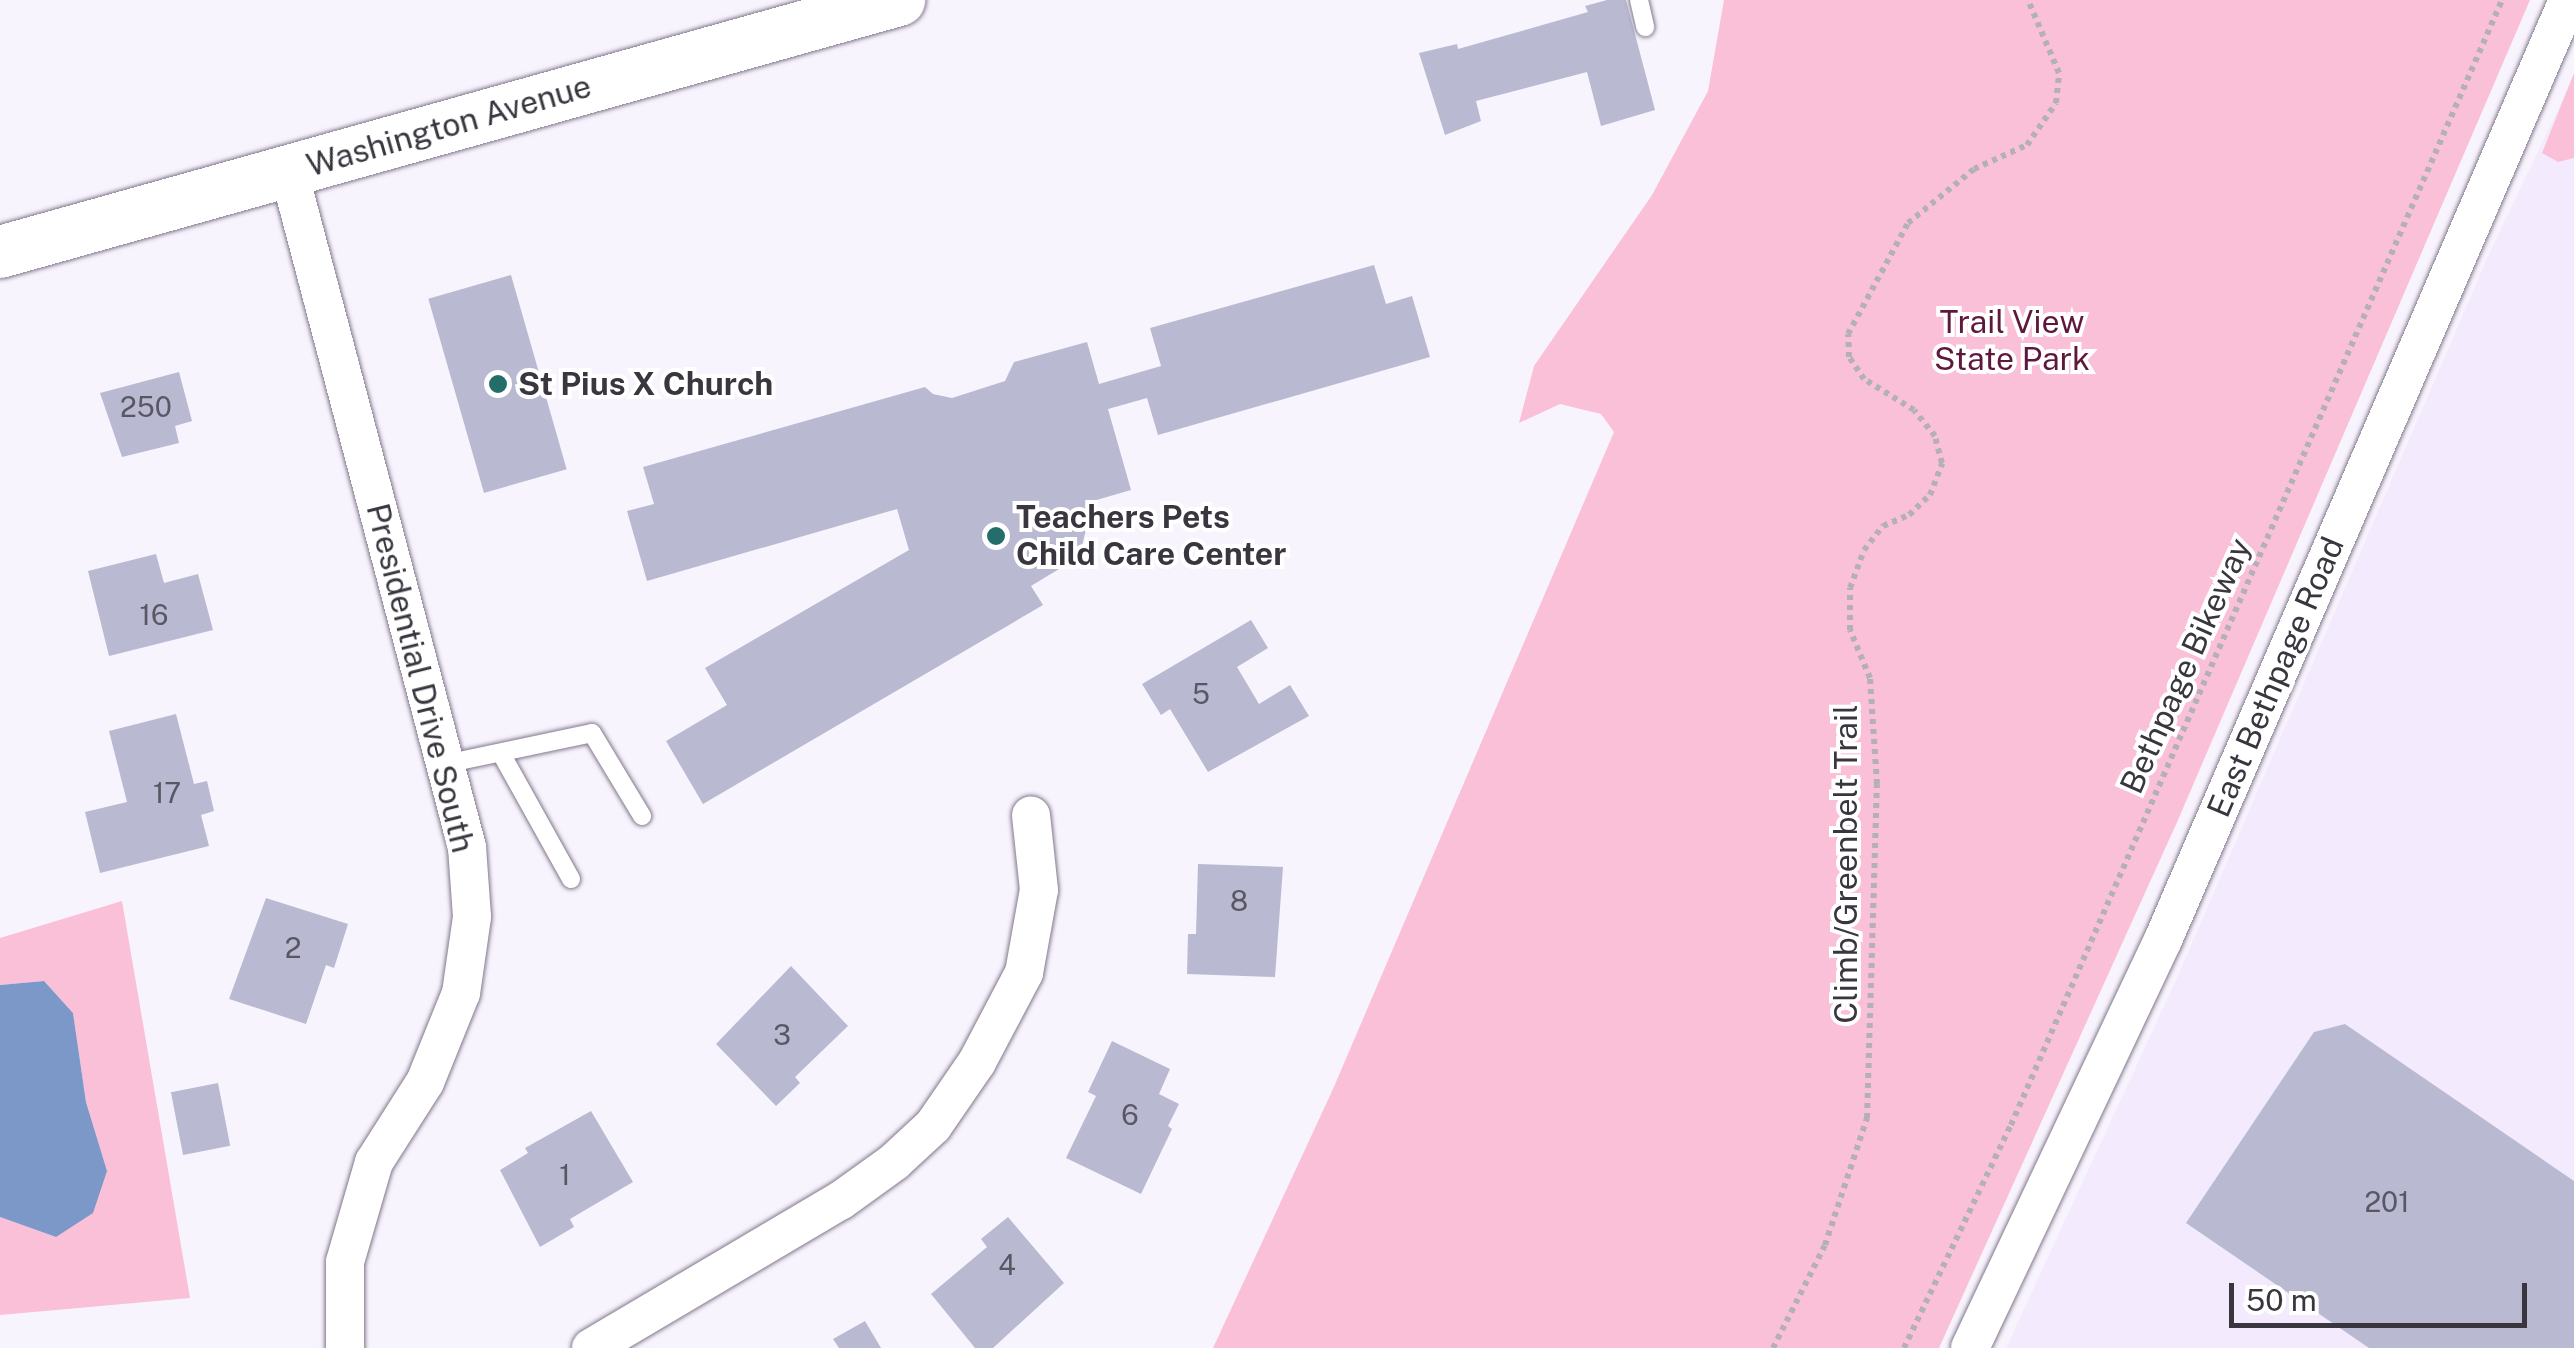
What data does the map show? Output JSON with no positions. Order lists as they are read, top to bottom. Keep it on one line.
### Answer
{"streets":{"main road":["Washington Avenue"],"street":["East Bethpage Road","Presidential Drive South"],"path":["Bethpage Bikeway","Climb/Greenbelt Trail"]},"crossings":[["Washington Avenue","Presidential Drive South"]],"parks":["Trail View State Park"],"places":["St Pius X Church","Teachers Pets Child Care Center"],"house_numbers":["250","16","5","17","8","2","3","6","1","201","4"],"scale_bar":"50 m"}
